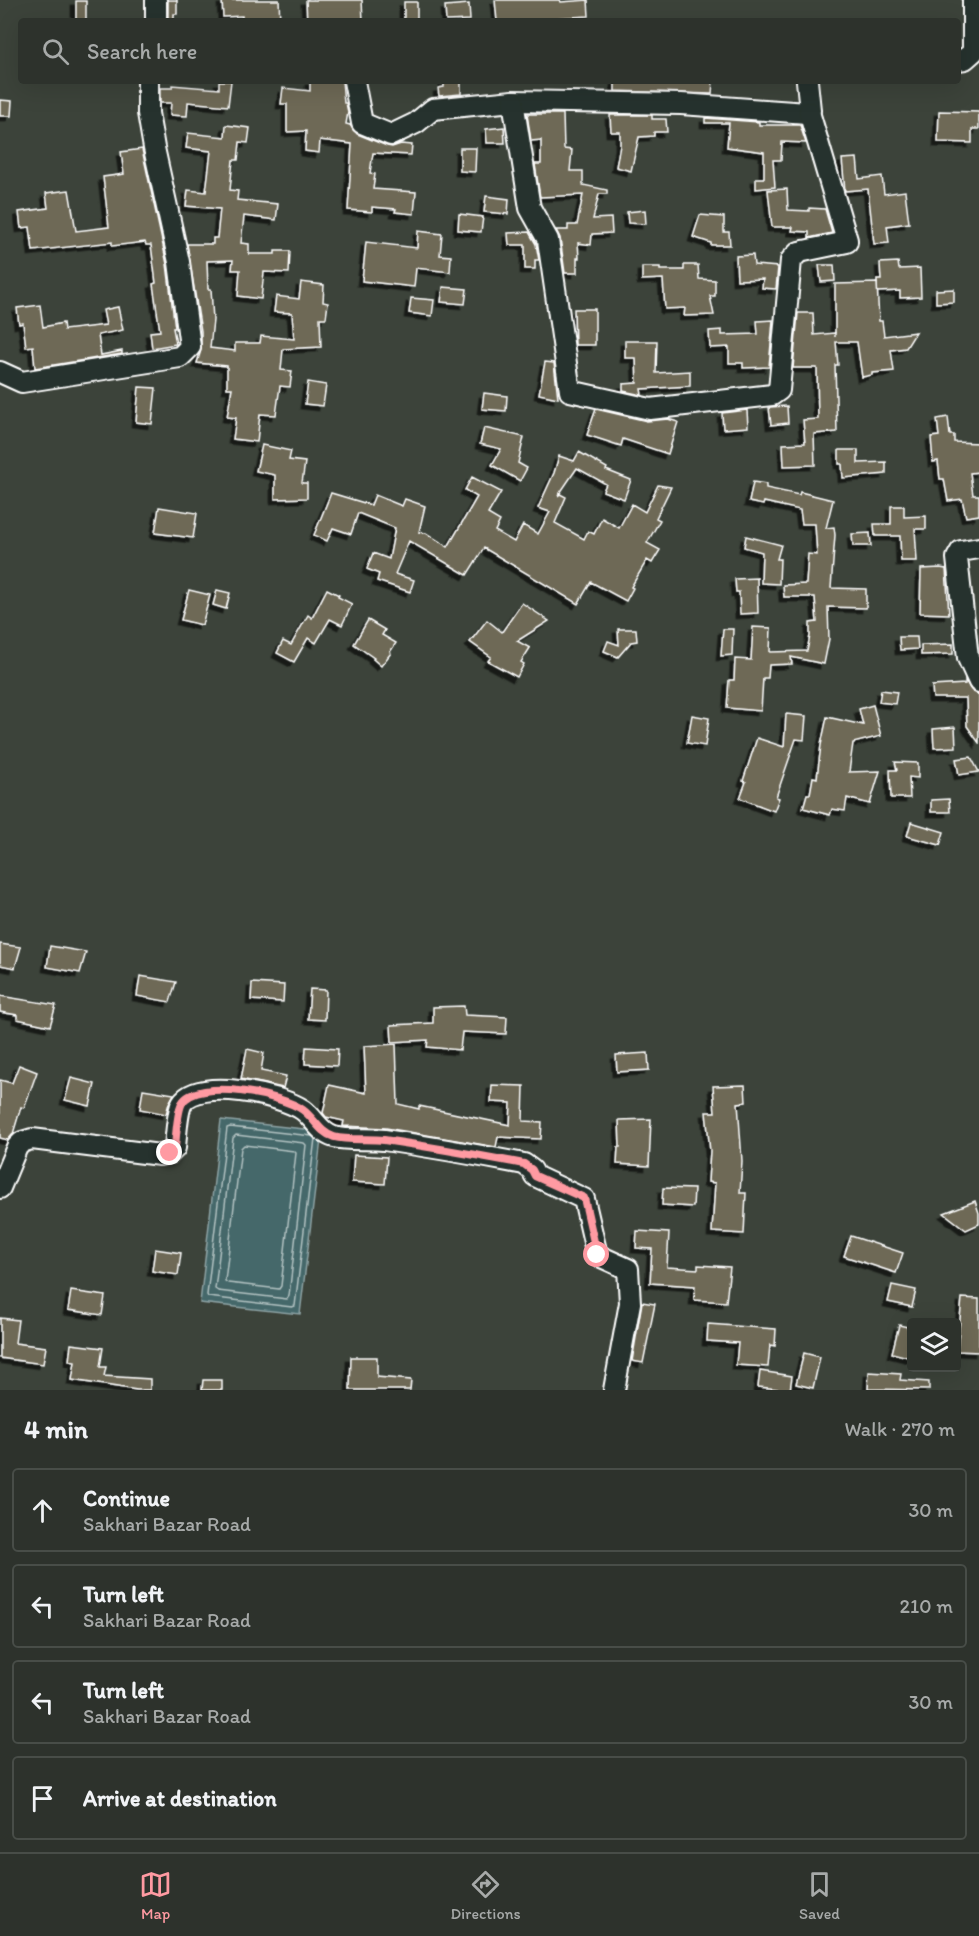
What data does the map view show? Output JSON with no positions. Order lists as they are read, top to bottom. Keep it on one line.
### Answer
{"page":{"search":"Search here","heading":["4 min","Walk · 270 m"],"list":[["Continue","Sakhari Bazar Road","30 m"],["Turn left","Sakhari Bazar Road","210 m"],["Turn left","Sakhari Bazar Road","30 m"],"Arrive at destination"],"nav":["Map","Directions","Saved"]}}
